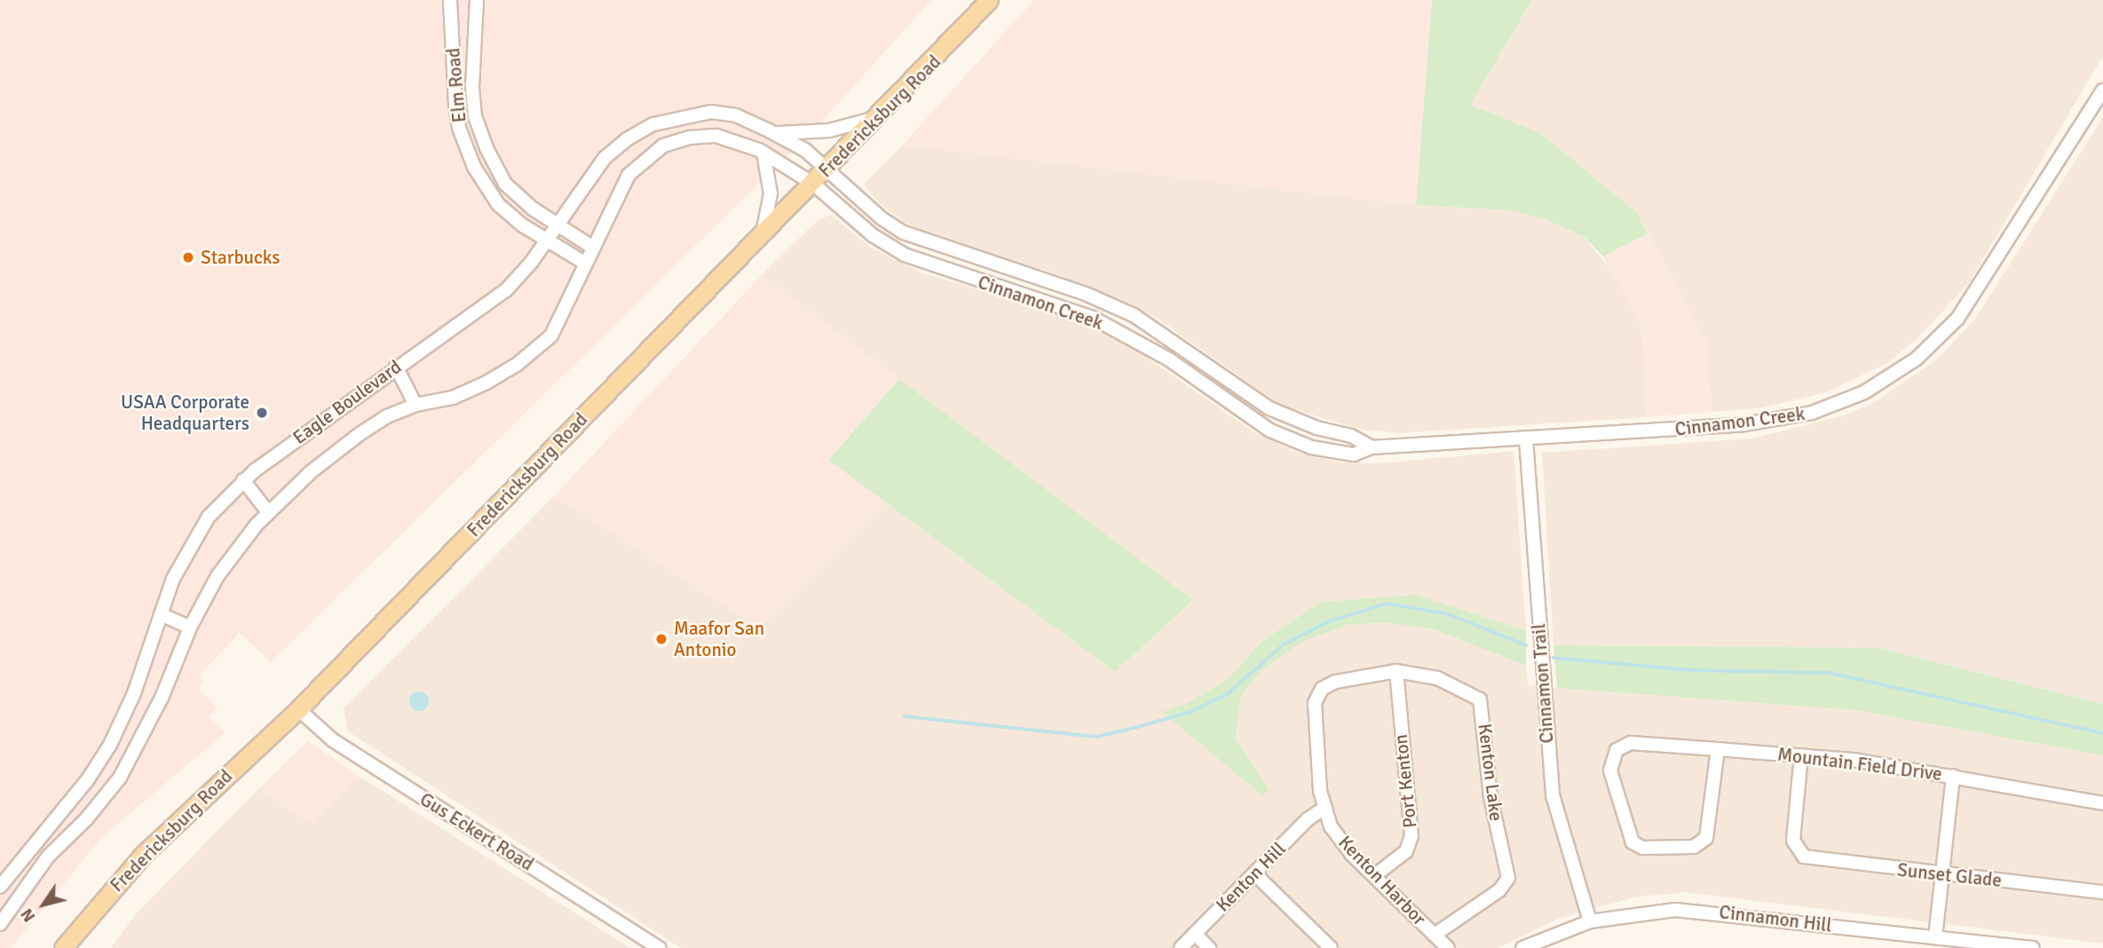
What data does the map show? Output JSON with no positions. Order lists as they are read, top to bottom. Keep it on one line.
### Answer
{"streets":{"main road":["Fredericksburg Road"],"street":["Elm Road","Cinnamon Creek","Eagle Boulevard","Cinnamon Trail","Mountain Field Drive","Kenton Lake","Port Kenton","Gus Eckert Road","Sunset Glade","Kenton Hill","Kenton Harbor","Cinnamon Hill"]},"crossings":[["Elm Road","Eagle Boulevard"],["Fredericksburg Road","Cinnamon Creek"],["Fredericksburg Road","Eagle Boulevard"],["Fredericksburg Road","Gus Eckert Road"],["Cinnamon Creek","Eagle Boulevard"],["Cinnamon Creek","Cinnamon Trail"],["Cinnamon Trail","Cinnamon Hill"],["Mountain Field Drive","Sunset Glade"],["Kenton Lake","Port Kenton"],["Kenton Lake","Kenton Harbor"],["Port Kenton","Kenton Harbor"],["Kenton Hill","Kenton Harbor"]],"places":["Starbucks","USAA Corporate Headquarters","Maafor San Antonio"],"north":"bottom left"}
